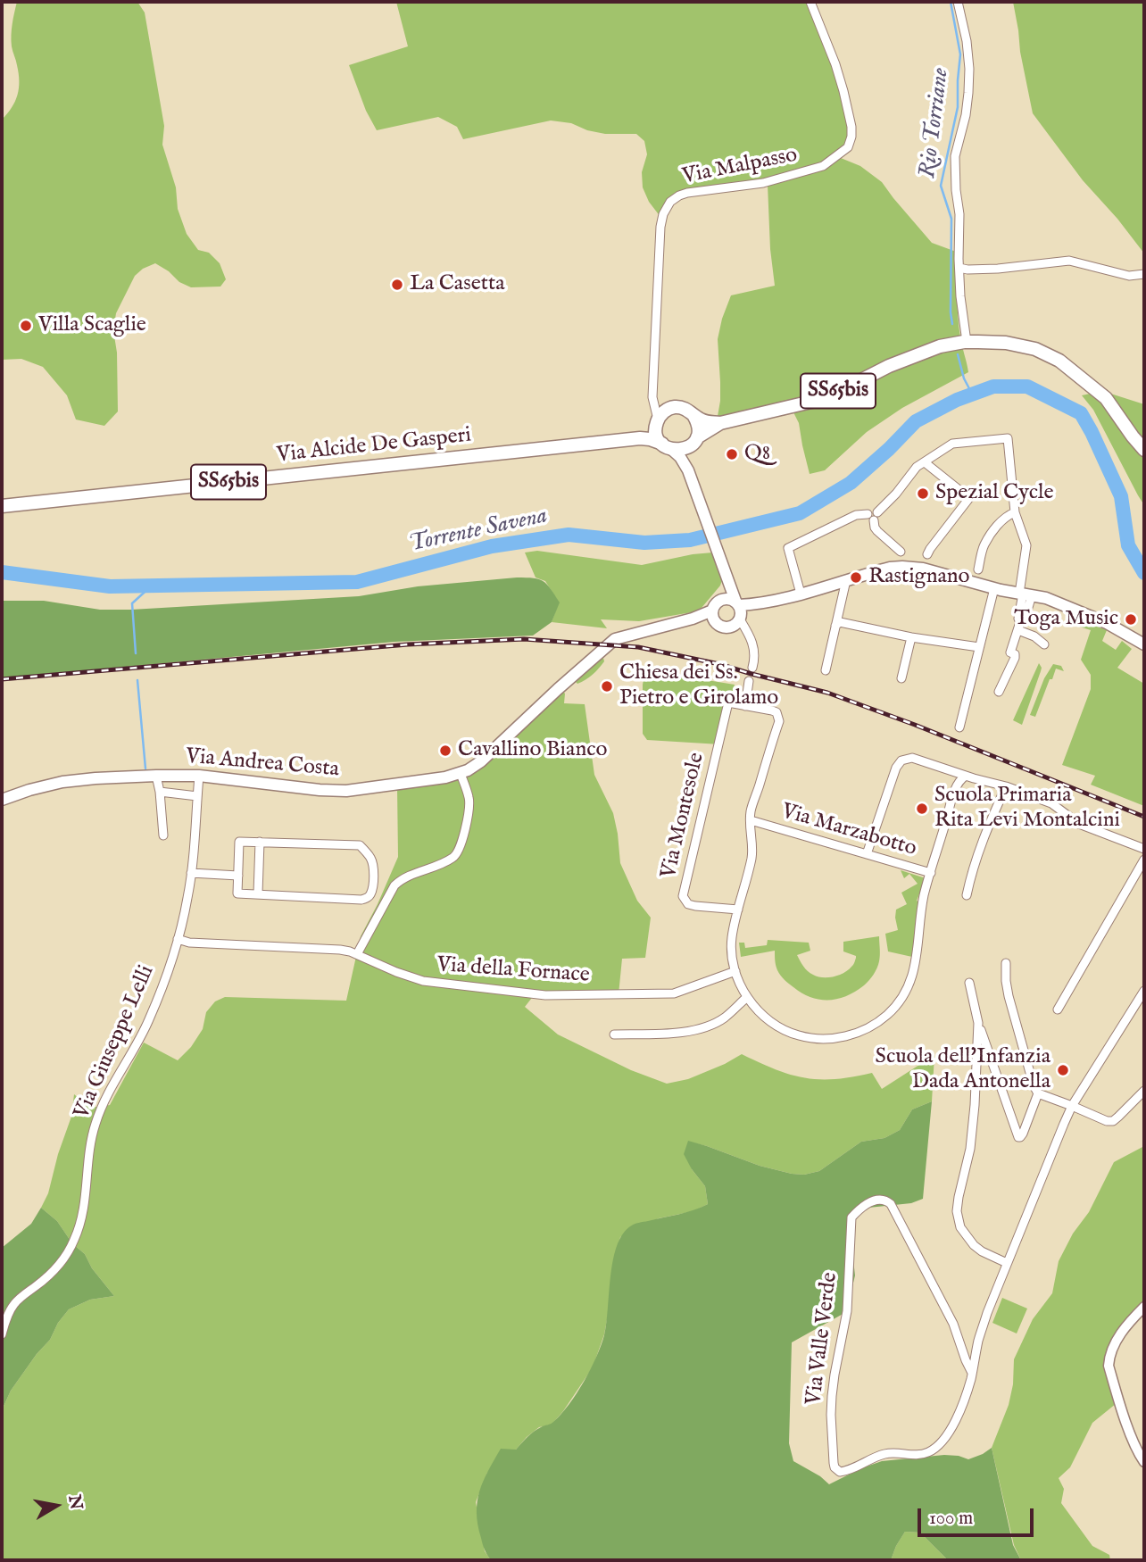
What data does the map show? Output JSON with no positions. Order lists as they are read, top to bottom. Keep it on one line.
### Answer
{"streets":{"main road":["SS65bis","Via Alcide De Gasperi","Via Andrea Costa"],"street":["Via Malpasso","Via Montesole","Via Marzabotto","Via della Fornace","Via Giuseppe Lelli","Via Valle Verde"]},"crossings":[["Via Malpasso","SS65bis"],["Via Malpasso","Via Alcide De Gasperi"],["SS65bis","Via Alcide De Gasperi"],["Via Andrea Costa","Via Giuseppe Lelli"],["Via Montesole","Via Marzabotto"],["Via Marzabotto","Via della Fornace"],["Via della Fornace","Via Giuseppe Lelli"]],"water":["Rio Torriane","Torrente Savena"],"places":["La Casetta","Villa Scaglie","Q8","Spezial Cycle","Rastignano","Toga Music","Chiesa dei Ss. Pietro e Girolamo","Cavallino Bianco","Scuola Primaria Rita Levi Montalcini","Scuola dell'Infanzia Dada Antonella"],"scale_bar":"100 m","north":"right"}
